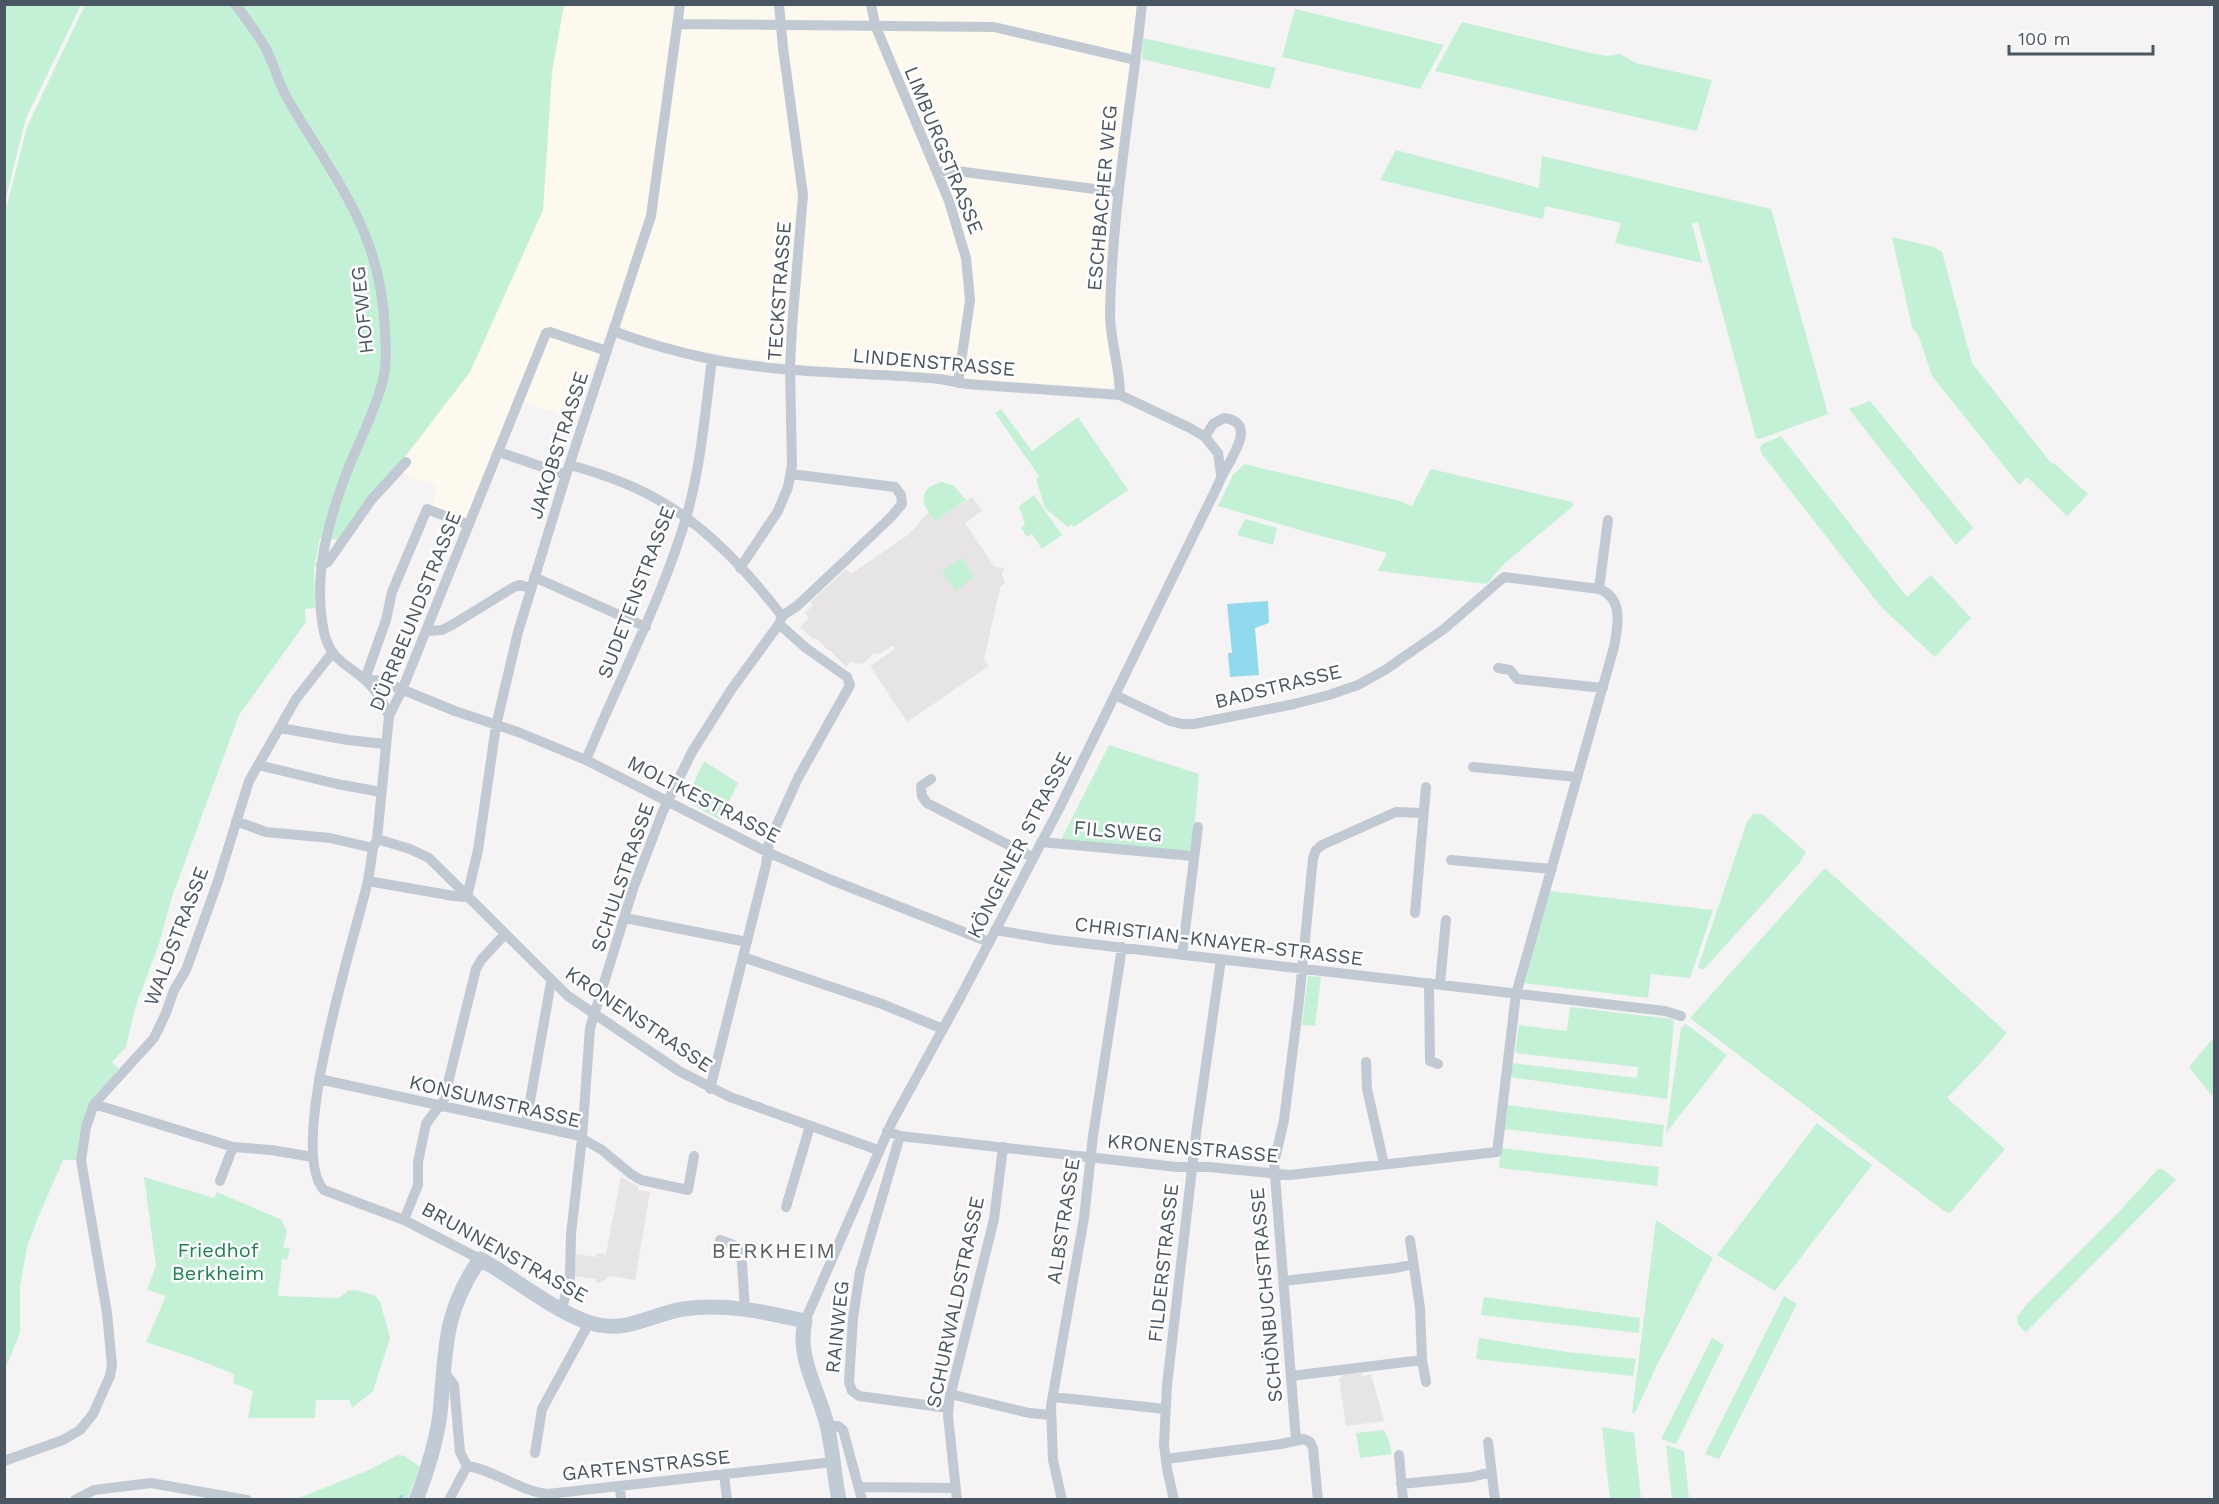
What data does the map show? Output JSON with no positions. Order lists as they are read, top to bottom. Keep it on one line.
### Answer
{"streets":{"street":["LIMBURGSTRASSE","ESCHBACHER WEG","TECKSTRASSE","HOFWEG","LINDENSTRASSE","JAKOBSTRASSE","SUDETENSTRASSE","DÜRRBEUNDSTRASSE","BADSTRASSE","MOLTKESTRASSE","FILSWEG","KÖNGENER STRASSE","SCHULSTRASSE","WALDSTRASSE","CHRISTIAN-KNAYER-STRASSE","KRONENSTRASSE","KONSUMSTRASSE","ALBSTRASSE","BRUNNENSTRASSE","FILDERSTRASSE","SCHÖNBUCHSTRASSE","SCHURWALDSTRASSE","RAINWEG","GARTENSTRASSE"]},"crossings":[["LIMBURGSTRASSE","LINDENSTRASSE"],["ESCHBACHER WEG","LINDENSTRASSE"],["TECKSTRASSE","LINDENSTRASSE"],["TECKSTRASSE","SCHULSTRASSE"],["HOFWEG","WALDSTRASSE"],["LINDENSTRASSE","JAKOBSTRASSE"],["LINDENSTRASSE","SUDETENSTRASSE"],["LINDENSTRASSE","KÖNGENER STRASSE"],["JAKOBSTRASSE","DÜRRBEUNDSTRASSE"],["JAKOBSTRASSE","MOLTKESTRASSE"],["JAKOBSTRASSE","KRONENSTRASSE"],["SUDETENSTRASSE","MOLTKESTRASSE"],["DÜRRBEUNDSTRASSE","MOLTKESTRASSE"],["DÜRRBEUNDSTRASSE","KRONENSTRASSE"],["DÜRRBEUNDSTRASSE","KONSUMSTRASSE"],["DÜRRBEUNDSTRASSE","BRUNNENSTRASSE"],["BADSTRASSE","KÖNGENER STRASSE"],["MOLTKESTRASSE","KÖNGENER STRASSE"],["MOLTKESTRASSE","SCHULSTRASSE"],["FILSWEG","KÖNGENER STRASSE"],["KÖNGENER STRASSE","CHRISTIAN-KNAYER-STRASSE"],["KÖNGENER STRASSE","KRONENSTRASSE"],["KÖNGENER STRASSE","BRUNNENSTRASSE"],["SCHULSTRASSE","KRONENSTRASSE"],["SCHULSTRASSE","KONSUMSTRASSE"],["SCHULSTRASSE","BRUNNENSTRASSE"],["WALDSTRASSE","KRONENSTRASSE"],["CHRISTIAN-KNAYER-STRASSE","KRONENSTRASSE"],["CHRISTIAN-KNAYER-STRASSE","ALBSTRASSE"],["CHRISTIAN-KNAYER-STRASSE","FILDERSTRASSE"],["CHRISTIAN-KNAYER-STRASSE","SCHÖNBUCHSTRASSE"],["KRONENSTRASSE","ALBSTRASSE"],["KRONENSTRASSE","FILDERSTRASSE"],["KRONENSTRASSE","SCHÖNBUCHSTRASSE"],["KRONENSTRASSE","SCHURWALDSTRASSE"],["KRONENSTRASSE","RAINWEG"],["SCHURWALDSTRASSE","RAINWEG"]],"districts":["BERKHEIM"],"parks":["Friedhof Berkheim"],"scale_bar":"100 m"}
